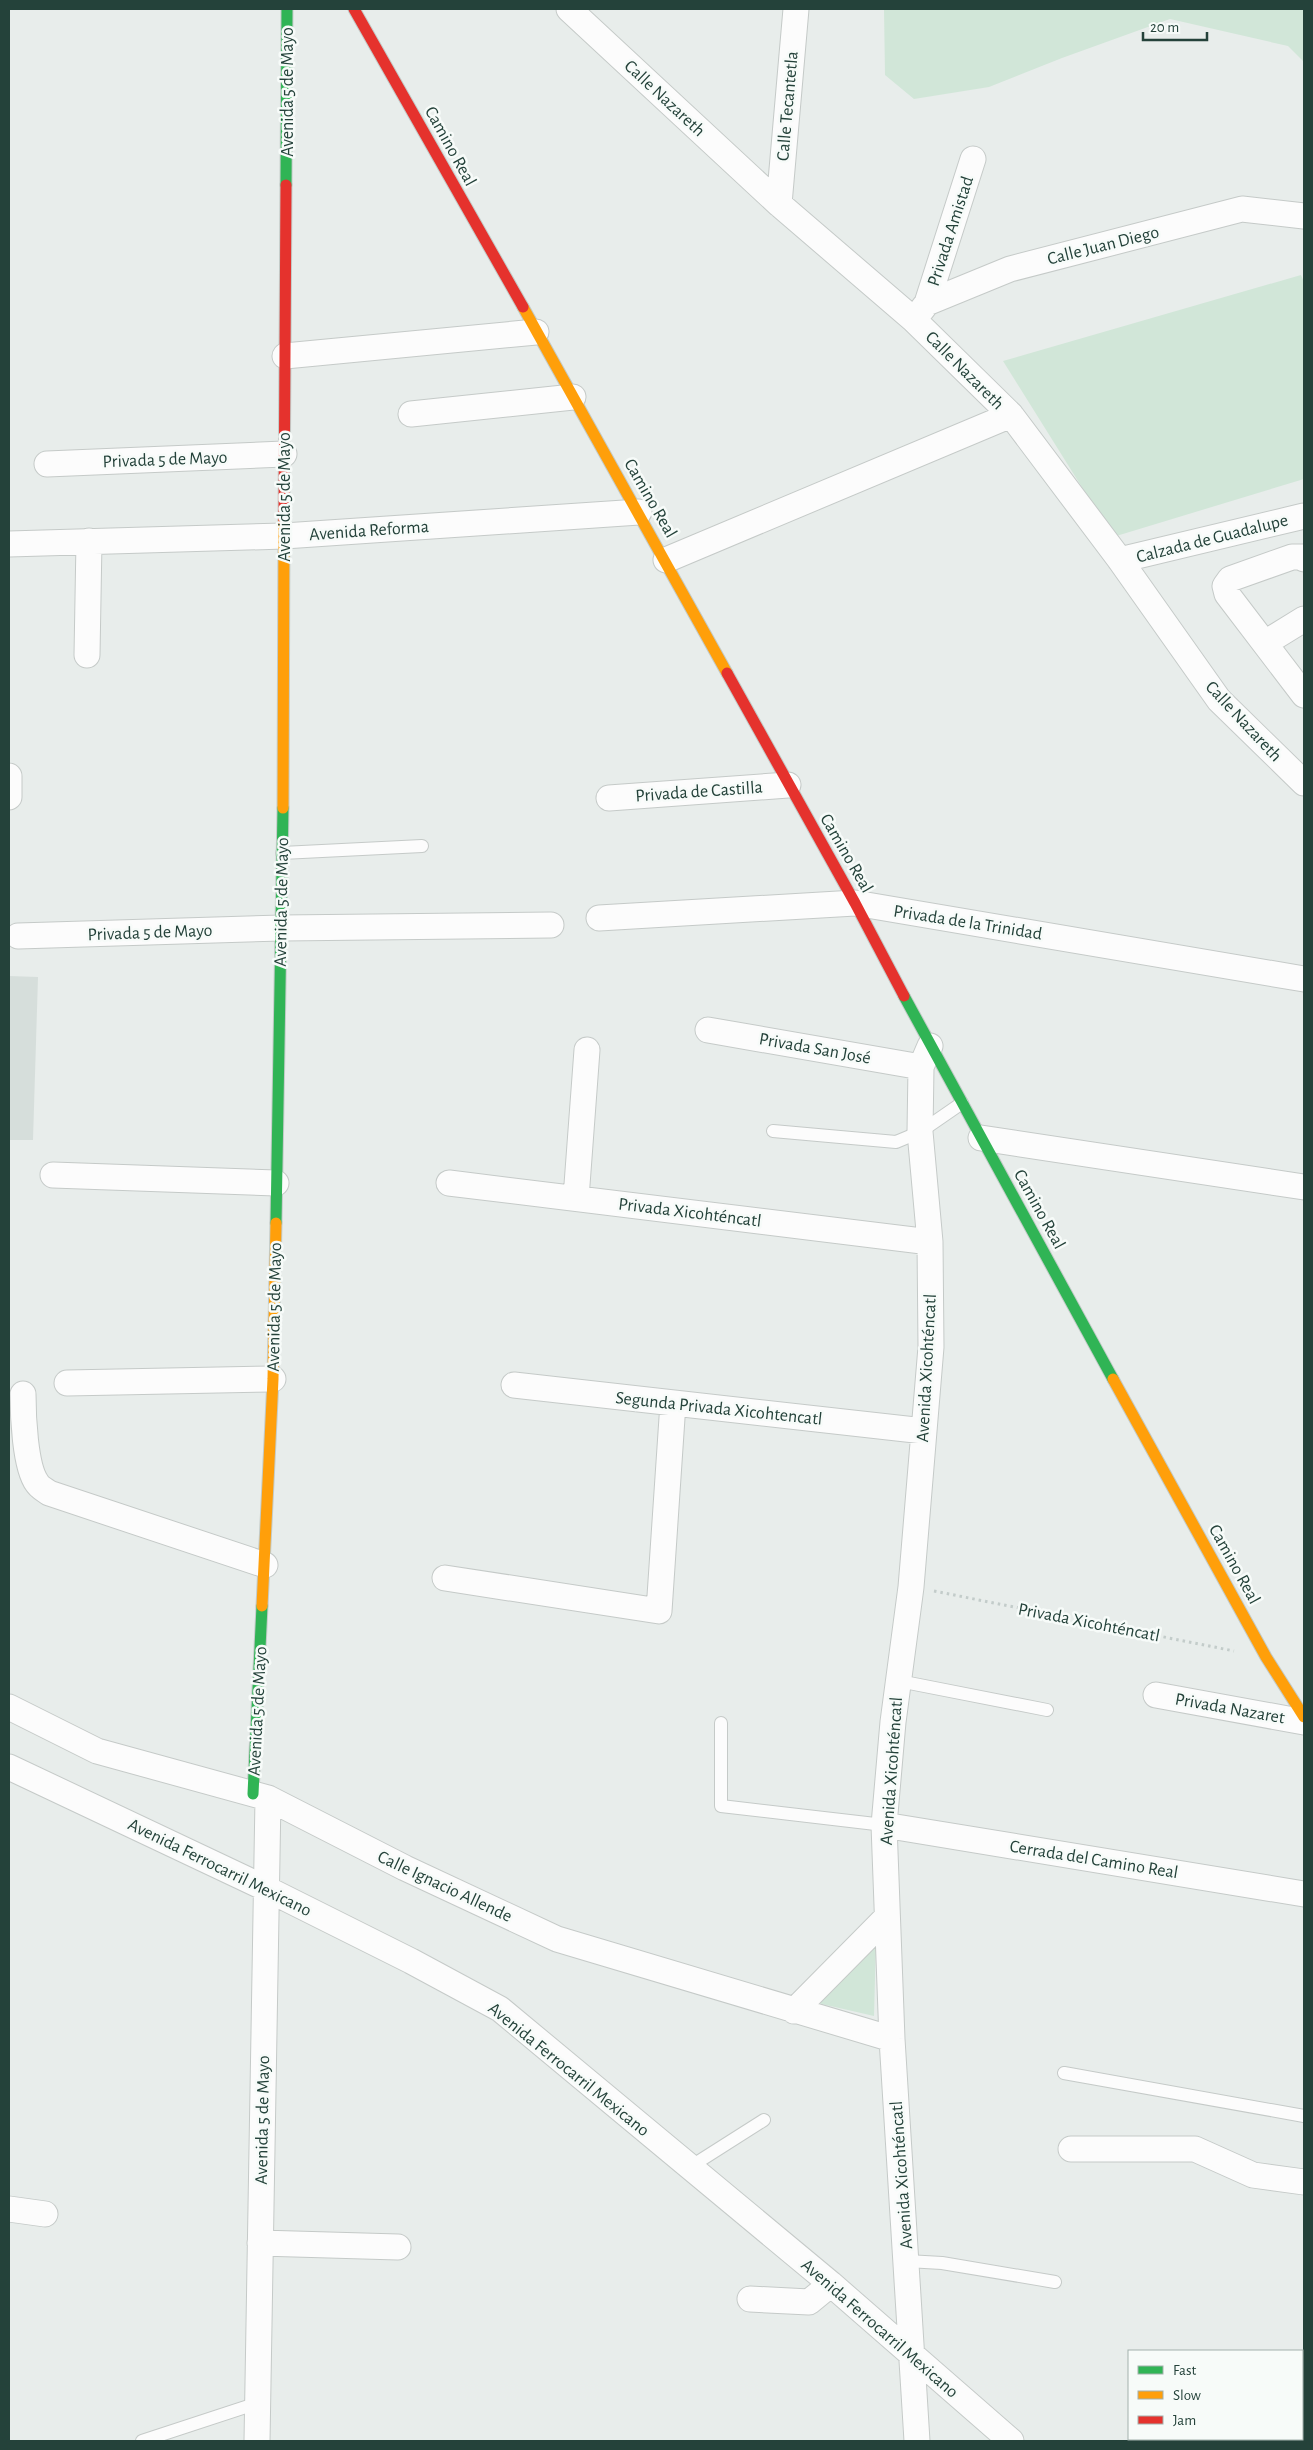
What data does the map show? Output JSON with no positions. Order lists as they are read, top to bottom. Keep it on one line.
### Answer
{"streets":{"main road":["Avenida 5 de Mayo","Camino Real"],"street":["Calle Nazareth","Calle Tecantetla","Privada Amistad","Calle Juan Diego","Privada 5 de Mayo","Avenida Reforma","Calzada de Guadalupe","Privada de Castilla","Privada de la Trinidad","Privada San José","Privada Xicohténcatl","Avenida Xicohténcatl","Segunda Privada Xicohtencatl","Privada Nazaret","Cerrada del Camino Real","Avenida Ferrocarril Mexicano","Calle Ignacio Allende"]},"crossings":[["Avenida 5 de Mayo","Privada 5 de Mayo"],["Avenida 5 de Mayo","Avenida Reforma"],["Avenida 5 de Mayo","Avenida Ferrocarril Mexicano"],["Avenida 5 de Mayo","Calle Ignacio Allende"],["Calle Nazareth","Calle Tecantetla"],["Calle Nazareth","Privada Amistad"],["Calle Nazareth","Calle Juan Diego"],["Calle Nazareth","Calzada de Guadalupe"],["Camino Real","Avenida Reforma"],["Camino Real","Privada de Castilla"],["Camino Real","Privada de la Trinidad"],["Camino Real","Privada San José"],["Camino Real","Privada Xicohténcatl"],["Camino Real","Avenida Xicohténcatl"],["Privada Amistad","Calle Juan Diego"],["Privada San José","Avenida Xicohténcatl"],["Privada Xicohténcatl","Avenida Xicohténcatl"],["Avenida Xicohténcatl","Segunda Privada Xicohtencatl"],["Avenida Xicohténcatl","Cerrada del Camino Real"],["Avenida Xicohténcatl","Avenida Ferrocarril Mexicano"],["Avenida Xicohténcatl","Calle Ignacio Allende"]],"legend":["Fast","Slow","Jam"],"scale_bar":"20 m"}
